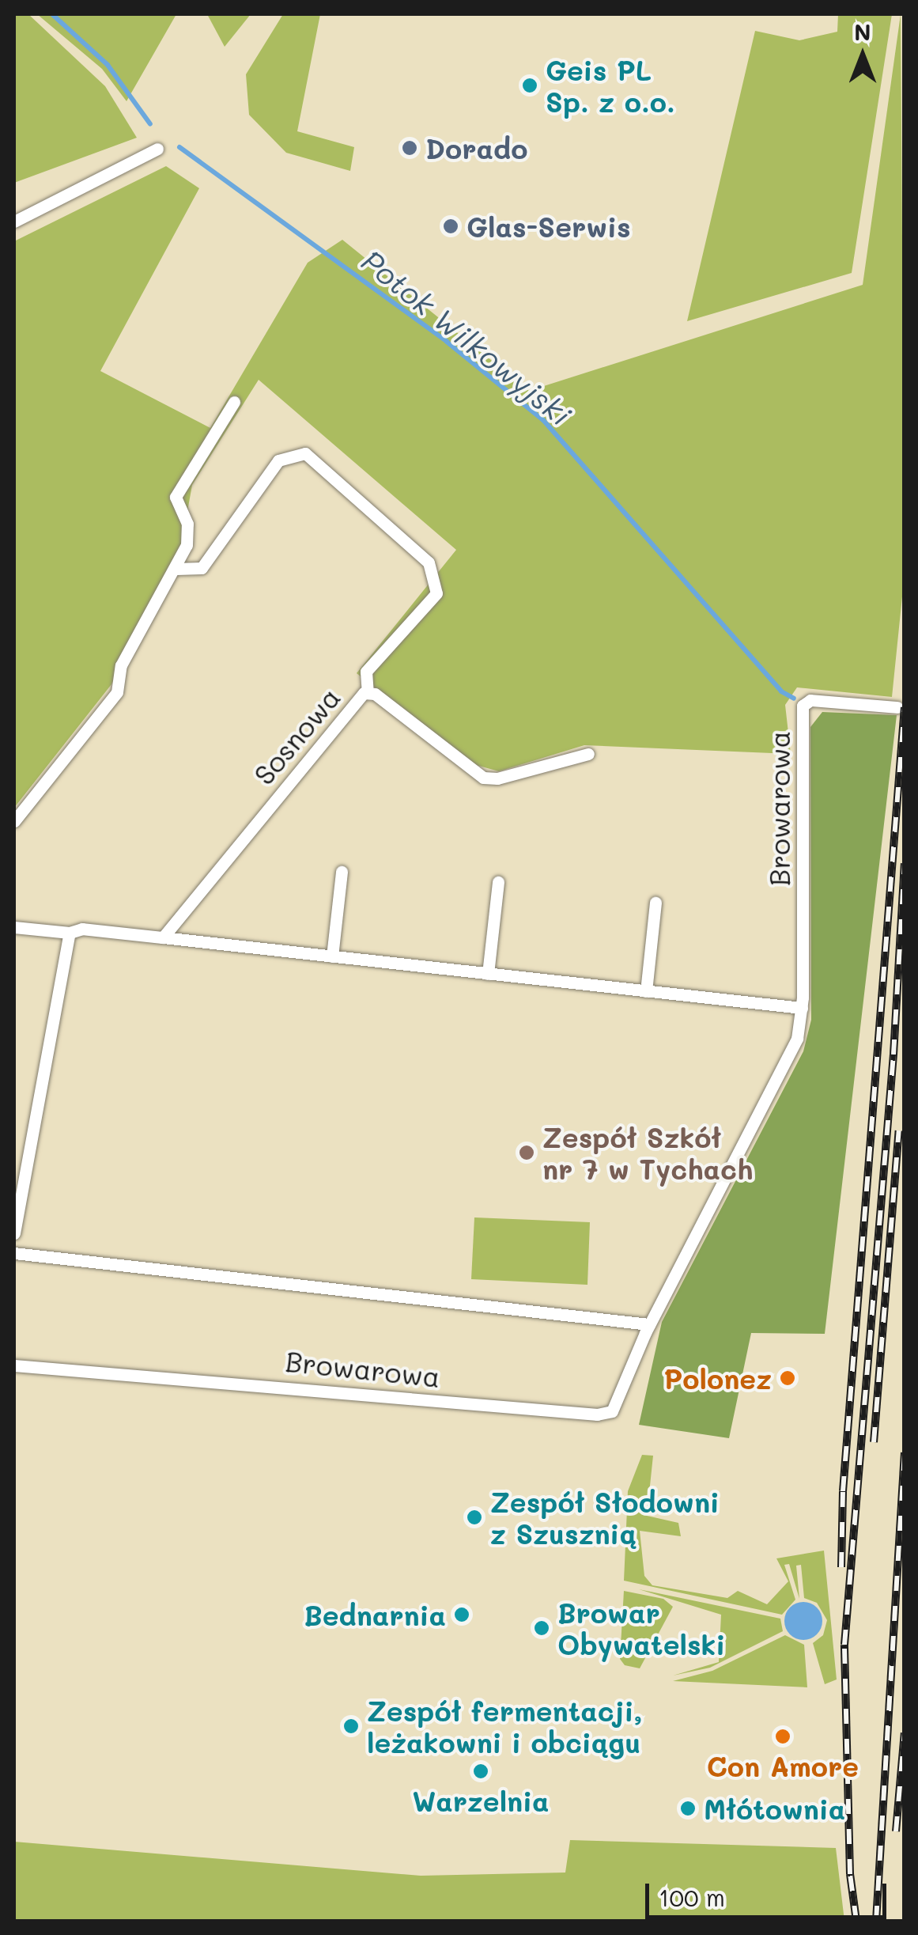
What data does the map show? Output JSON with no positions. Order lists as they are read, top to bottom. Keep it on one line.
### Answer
{"streets":{"street":["Sosnowa","Browarowa"]},"water":["Potok Wilkowyjski"],"places":["Geis PL Sp. z o.o.","Dorado","Glas-Serwis","Zespół Szkół nr 7 w Tychach","Polonez","Zespół Słodowni z Szusznią","Bednarnia","Browar Obywatelski","Zespół fermentacji, leżakowni i obciągu","Con Amore","Warzelnia","Młótownia"],"scale_bar":"100 m","north":"top"}
